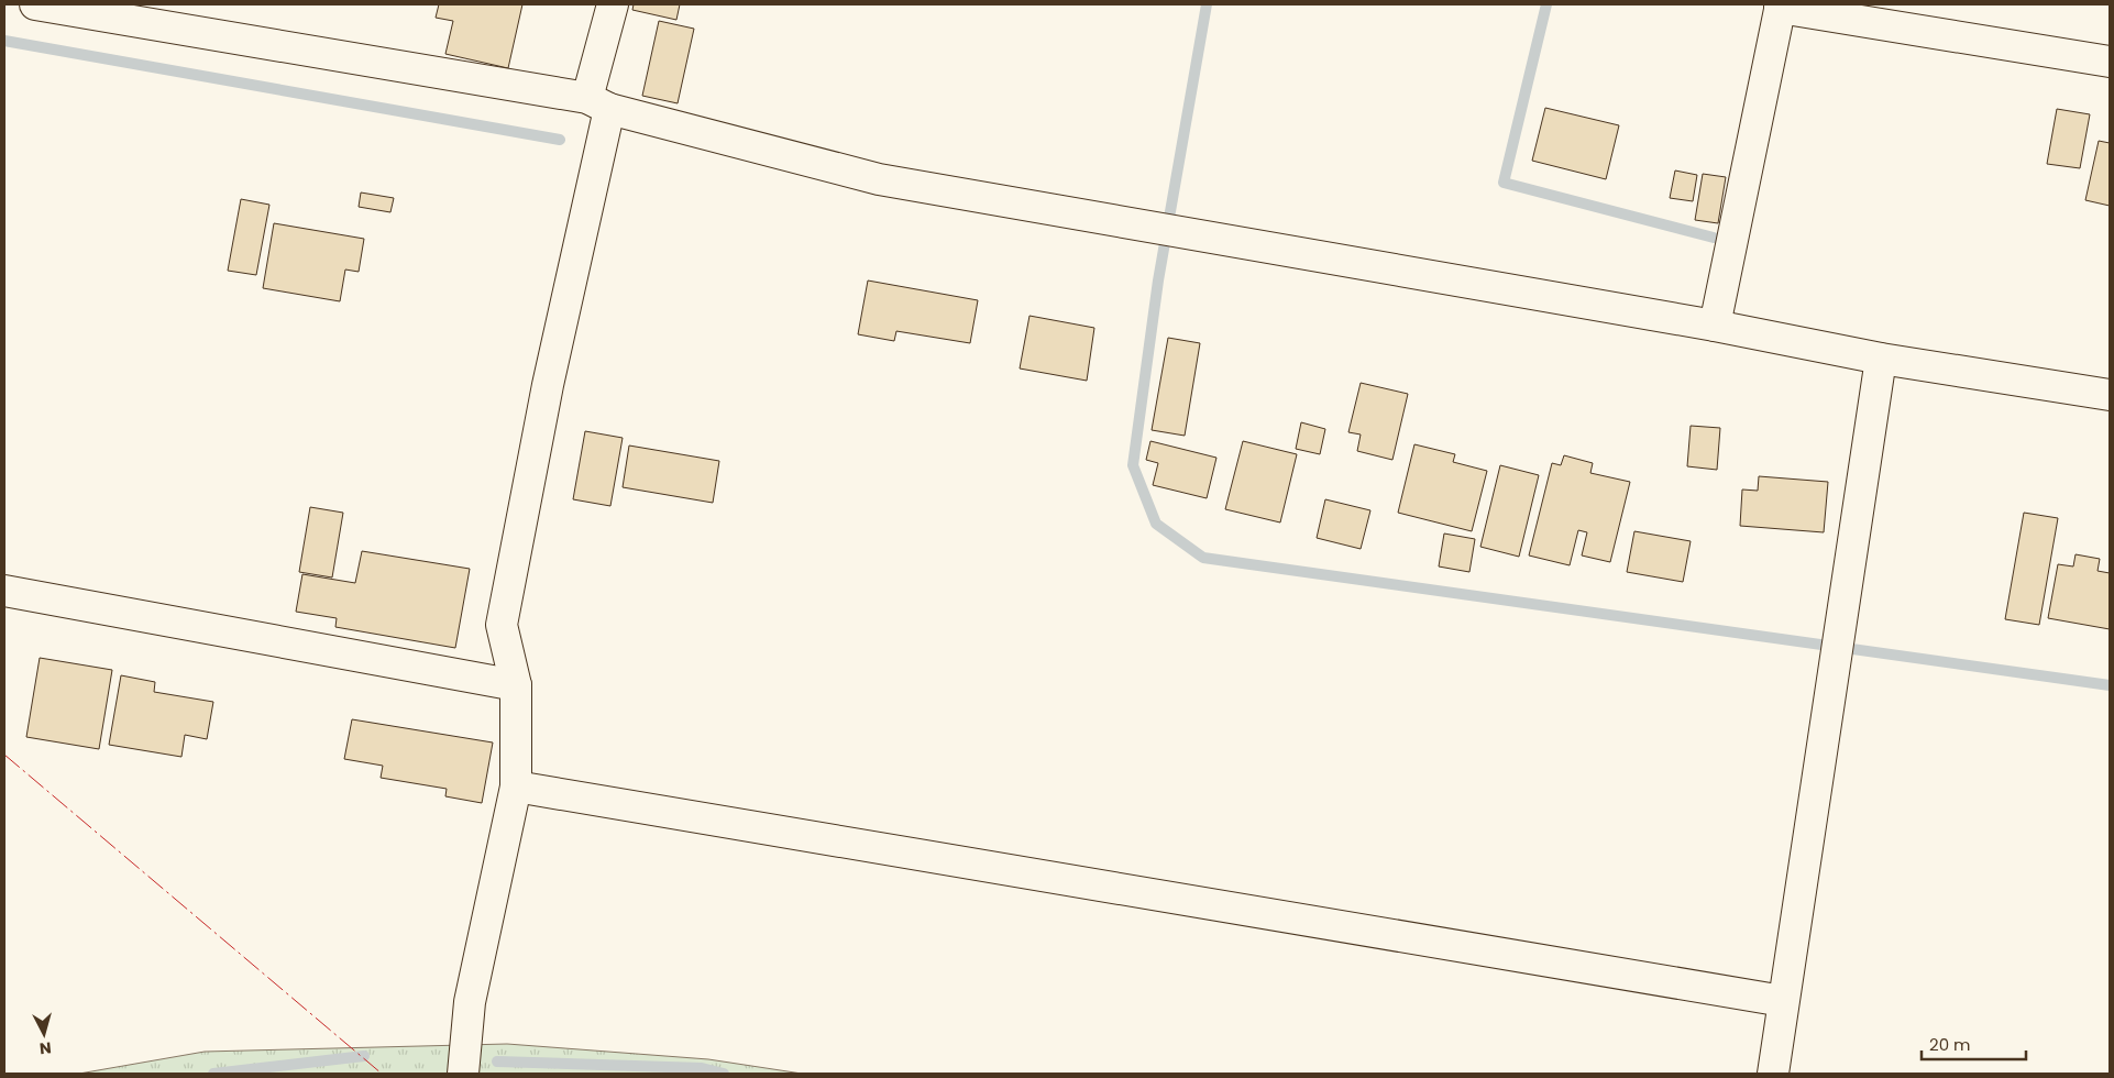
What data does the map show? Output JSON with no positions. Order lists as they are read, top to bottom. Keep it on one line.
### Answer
{"scale_bar":"20 m","north":"bottom"}
